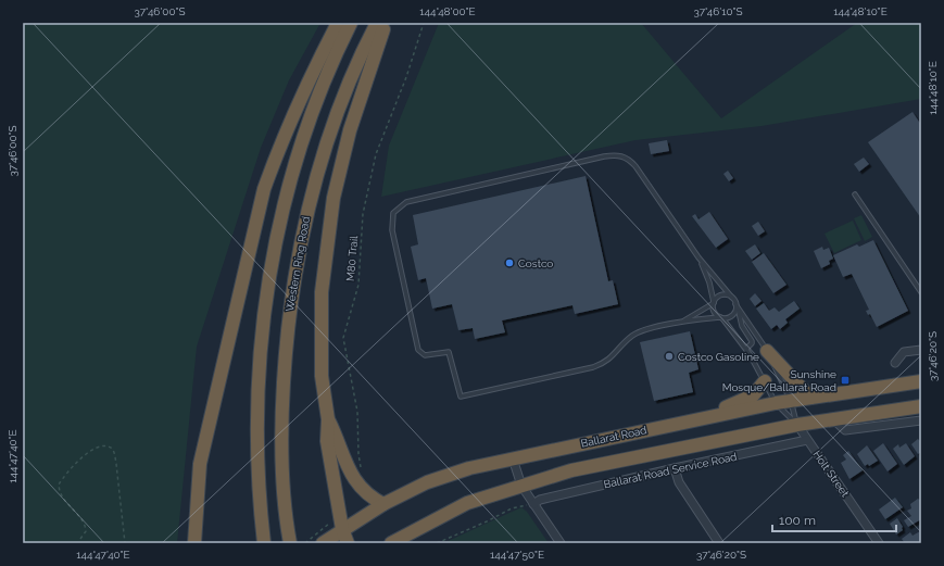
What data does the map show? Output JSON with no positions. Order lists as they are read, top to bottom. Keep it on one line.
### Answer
{"streets":{"highway":["Western Ring Road","Ballarat Road"],"street":["Ballarat Road Service Road","Holt Street"],"path":["M80 Trail"]},"crossings":[["Ballarat Road Service Road","Holt Street"]],"places":{"other":["Costco","Costco Gasoline"],"transit":["Sunshine Mosque/Ballarat Road"]},"scale_bar":"100 m","coordinates":["37°46'00\"S","144°48'00\"E","37°46'10\"S","144°48'10\"E","37°46'20\"S","144°47'40\"E","144°47'50\"E"]}
